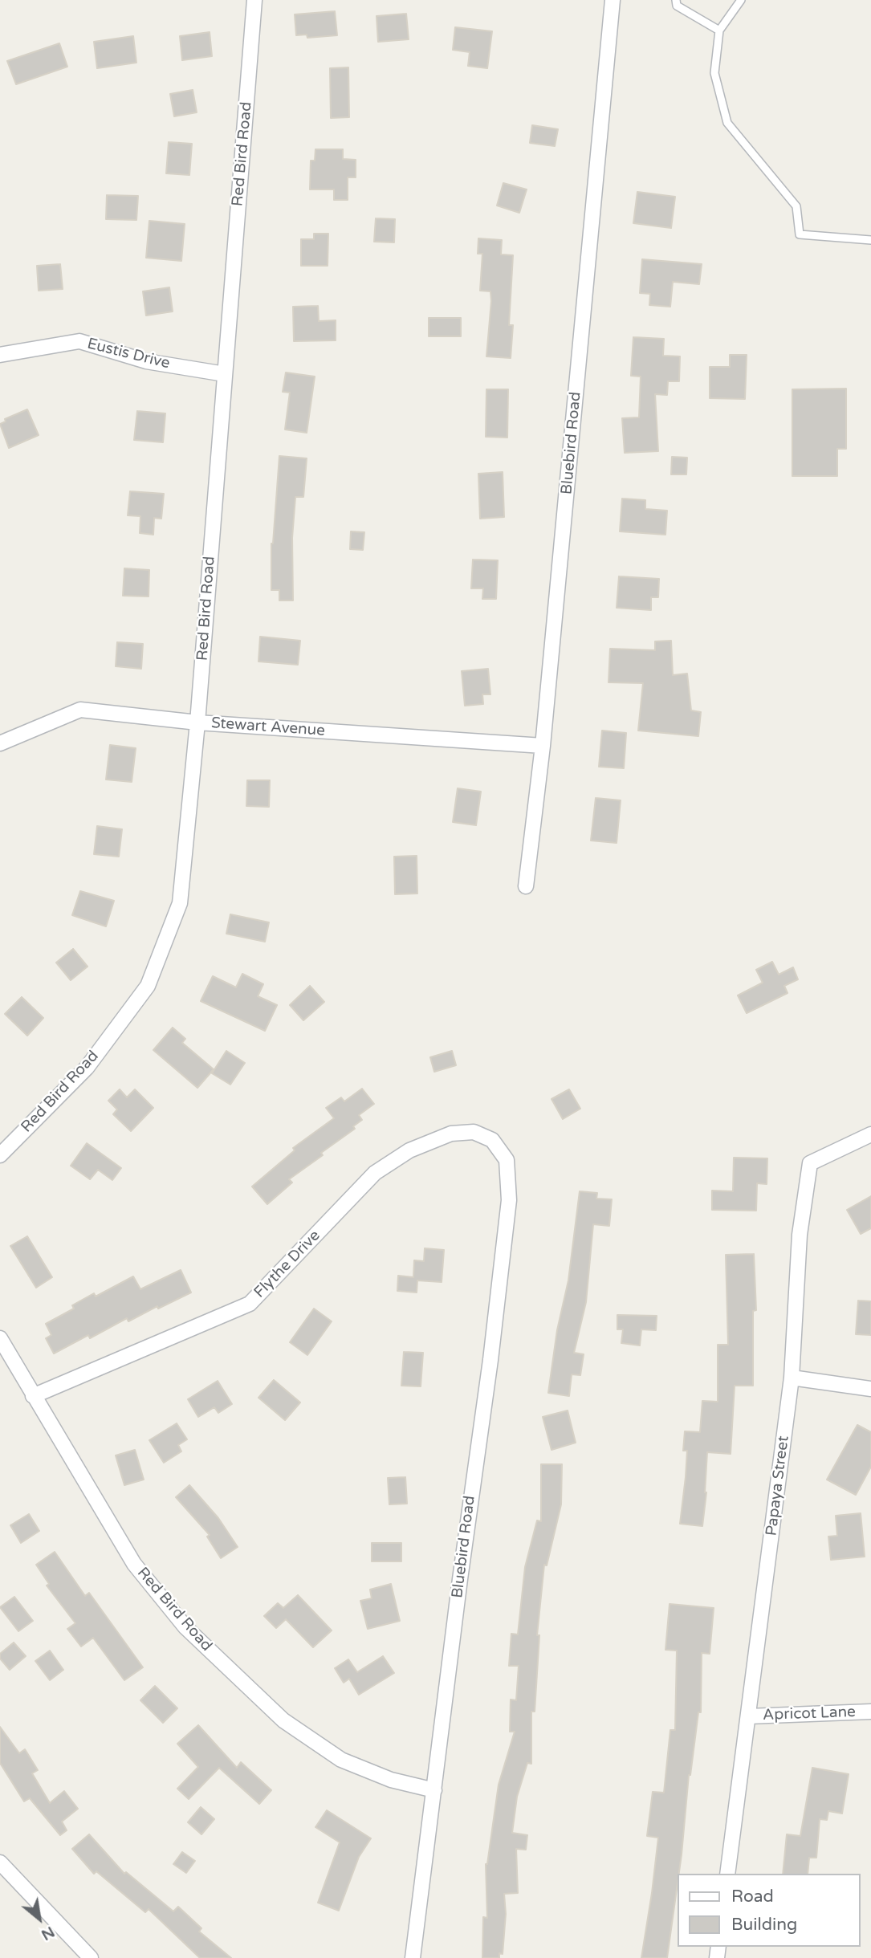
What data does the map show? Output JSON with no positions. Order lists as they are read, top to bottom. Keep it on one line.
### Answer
{"streets":{"street":["Red Bird Road","Eustis Drive","Bluebird Road","Stewart Avenue","Flythe Drive","Papaya Street","Apricot Lane"]},"crossings":[["Red Bird Road","Eustis Drive"],["Red Bird Road","Bluebird Road"],["Red Bird Road","Stewart Avenue"],["Red Bird Road","Flythe Drive"],["Bluebird Road","Stewart Avenue"],["Bluebird Road","Flythe Drive"],["Papaya Street","Apricot Lane"]],"legend":["Road","Building"],"north":"bottom right"}
